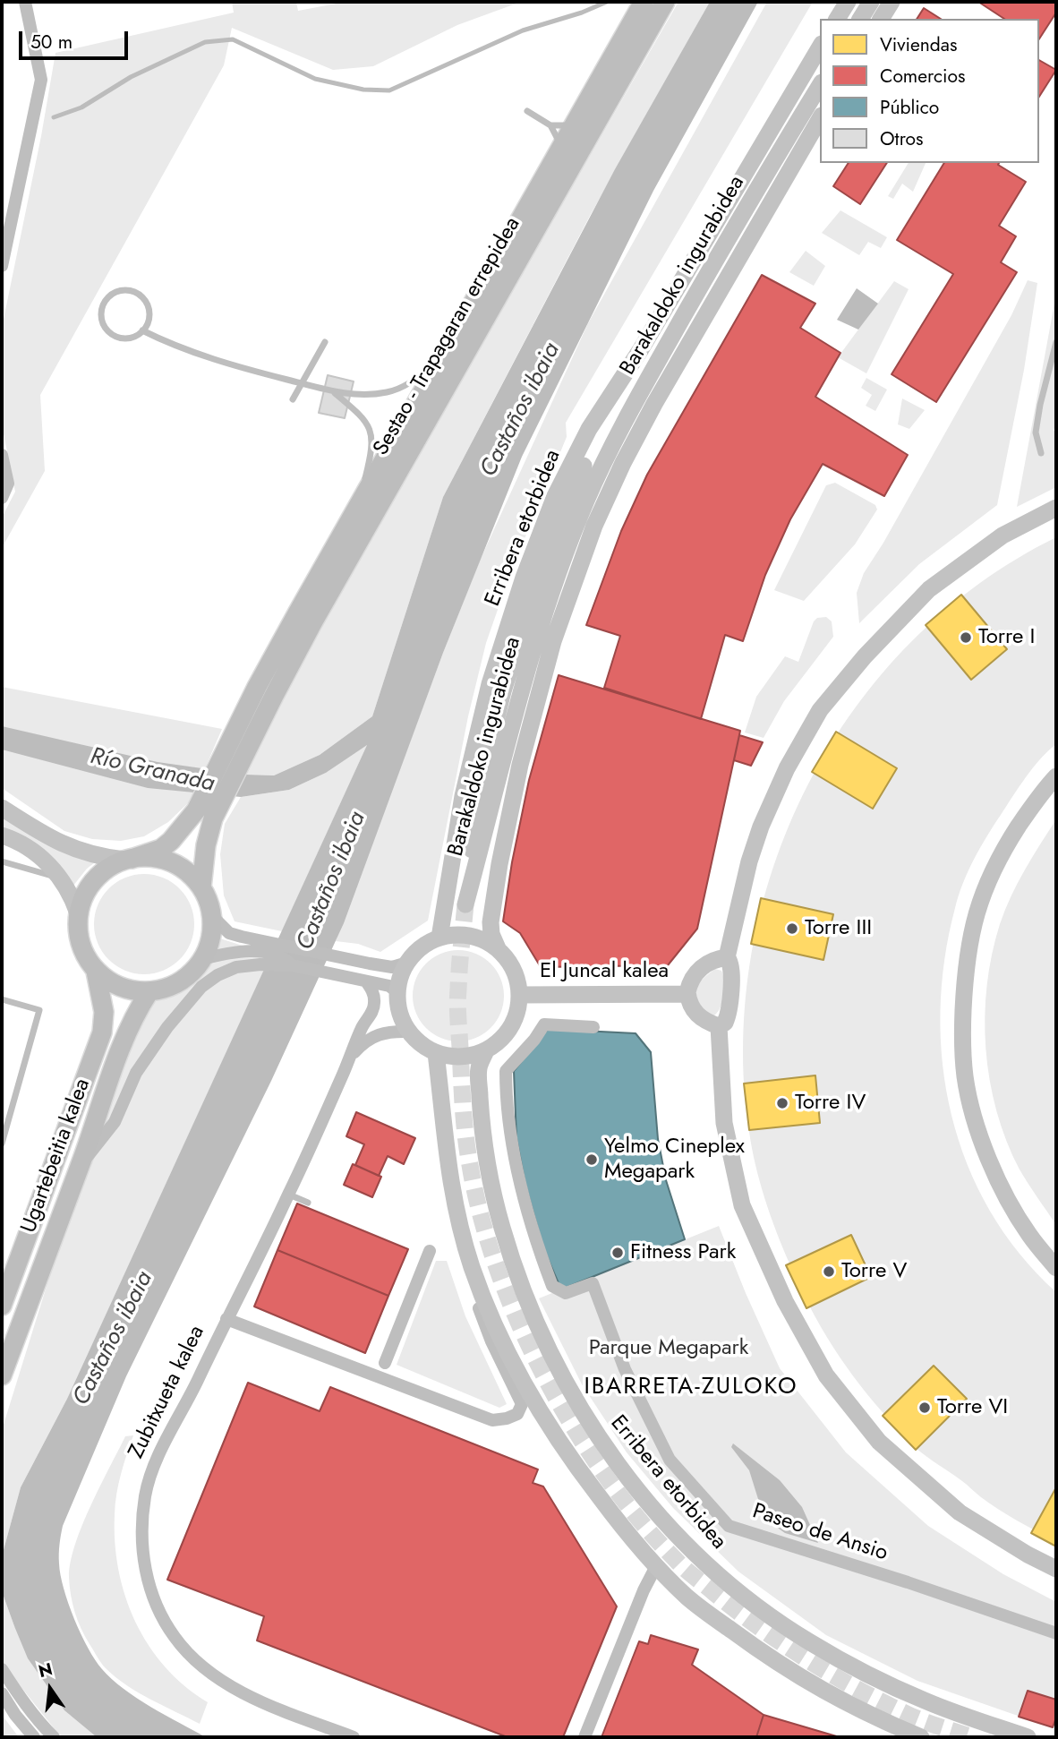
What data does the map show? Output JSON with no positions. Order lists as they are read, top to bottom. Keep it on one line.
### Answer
{"streets":{"main road":["Sestao - Trapagaran errepidea","Ugartebeitia kalea"],"street":["Barakaldoko ingurabidea","Erribera etorbidea","El Juncal kalea","Zubitxueta kalea","Paseo de Ansio"]},"crossings":[["Barakaldoko ingurabidea","Erribera etorbidea"],["Erribera etorbidea","El Juncal kalea"],["Erribera etorbidea","Zubitxueta kalea"],["El Juncal kalea","Zubitxueta kalea"]],"districts":["IBARRETA-ZULOKO"],"water":["Castaños ibaia","Río Granada"],"parks":["Parque Megapark"],"places":["Torre I","Torre III","Torre IV","Yelmo Cineplex Megapark","Fitness Park","Torre V","Torre VI"],"legend":["Viviendas","Comercios","Público","Otros"],"scale_bar":"50 m","north":"top"}
